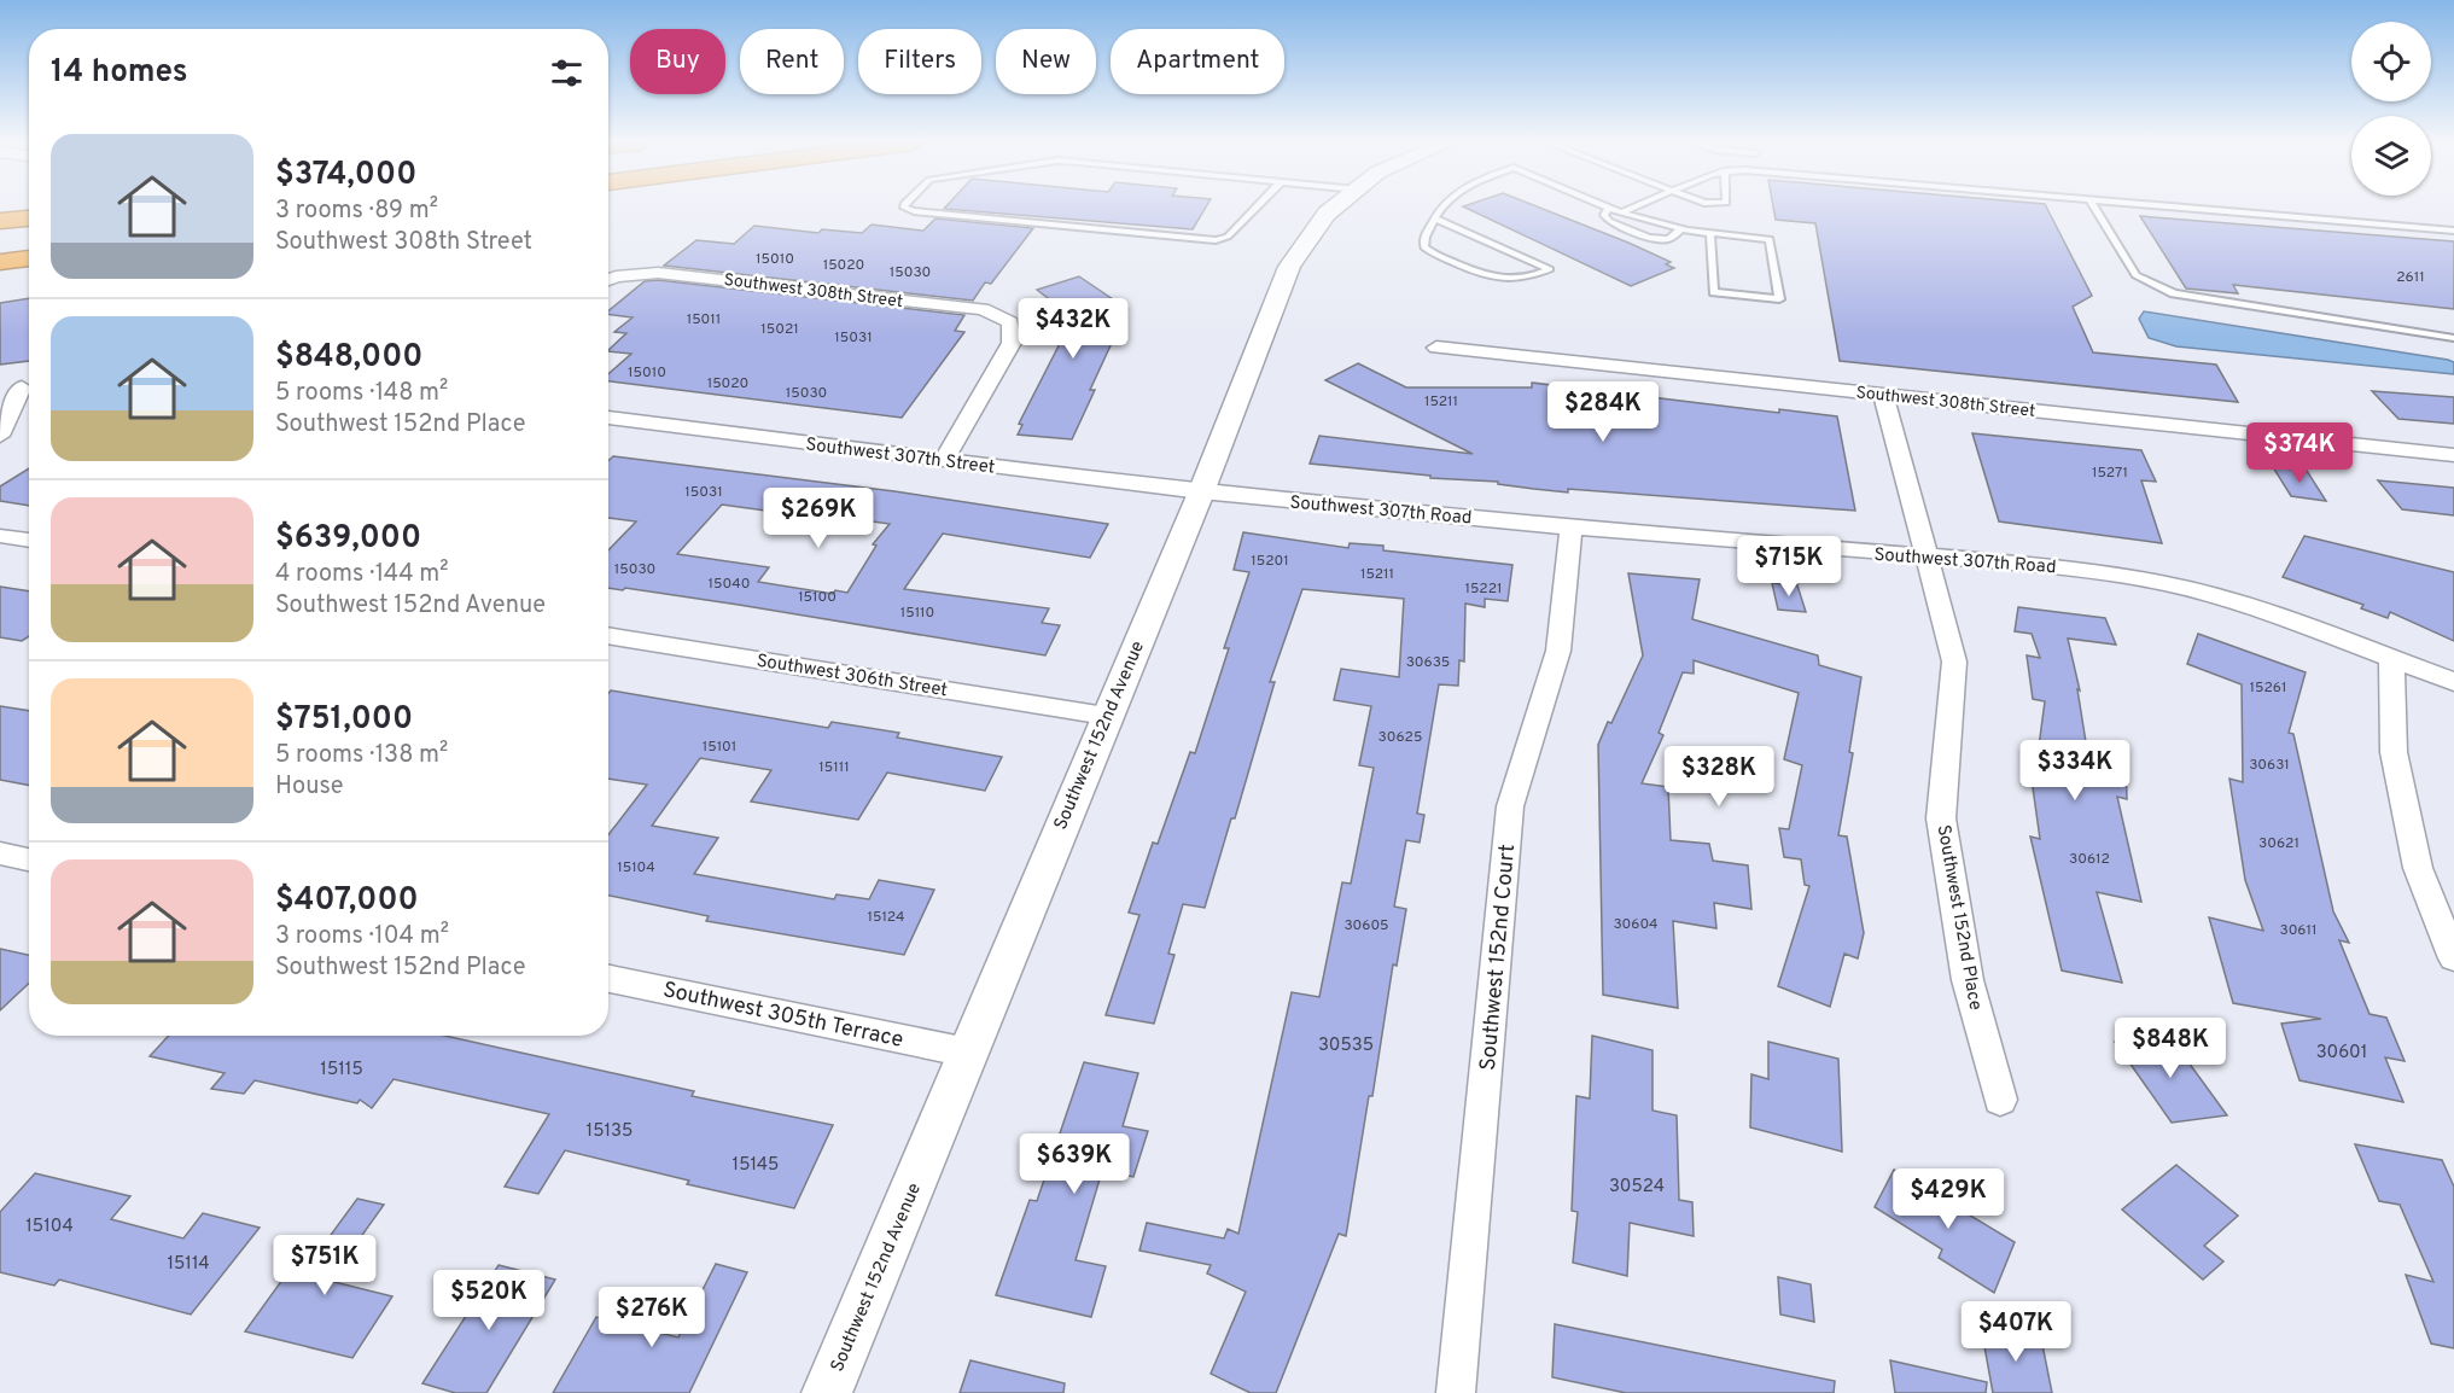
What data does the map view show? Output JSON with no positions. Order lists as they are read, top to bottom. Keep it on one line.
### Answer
{"streets":{"street":["Southwest 308th Street","Southwest 307th Street","Southwest 307th Road","Southwest 306th Street","Southwest 152nd Avenue","Southwest 152nd Place","Southwest 152nd Court","Southwest 305th Terrace"]},"crossings":[["Southwest 308th Street","Southwest 307th Street"],["Southwest 308th Street","Southwest 152nd Place"],["Southwest 307th Street","Southwest 307th Road"],["Southwest 307th Street","Southwest 152nd Avenue"],["Southwest 307th Road","Southwest 152nd Avenue"],["Southwest 307th Road","Southwest 152nd Place"],["Southwest 307th Road","Southwest 152nd Court"],["Southwest 306th Street","Southwest 152nd Avenue"],["Southwest 152nd Avenue","Southwest 305th Terrace"]],"house_numbers":["15010","15020","15030","2611","15011","15021","15031","15010","15020","15030","15211","15271","15031","15201","15030","15211","15040","15221","15100","15110","30635","15261","30625","15101","30631","15111","30621","30612","15104","15124","30604","30605","30611","30535","30601","15115","15135","15145","30524","15104","15114"],"page":{"chip":["Buy","Rent","Filters","New","Apartment"],"heading":"14 homes","list":[{"name":"$374,000","note":"3 rooms · 89 m² · Southwest 308th Street"},{"name":"$848,000","note":"5 rooms · 148 m² · Southwest 152nd Place"},{"name":"$639,000","note":"4 rooms · 144 m² · Southwest 152nd Avenue"},{"name":"$751,000","note":"5 rooms · 138 m² · House"},{"name":"$407,000","note":"3 rooms · 104 m² · Southwest 152nd Place"}],"price":["$432K","$284K","$374K","$269K","$715K","$334K","$328K","$848K","$639K","$429K","$751K","$520K","$276K","$407K"]}}
